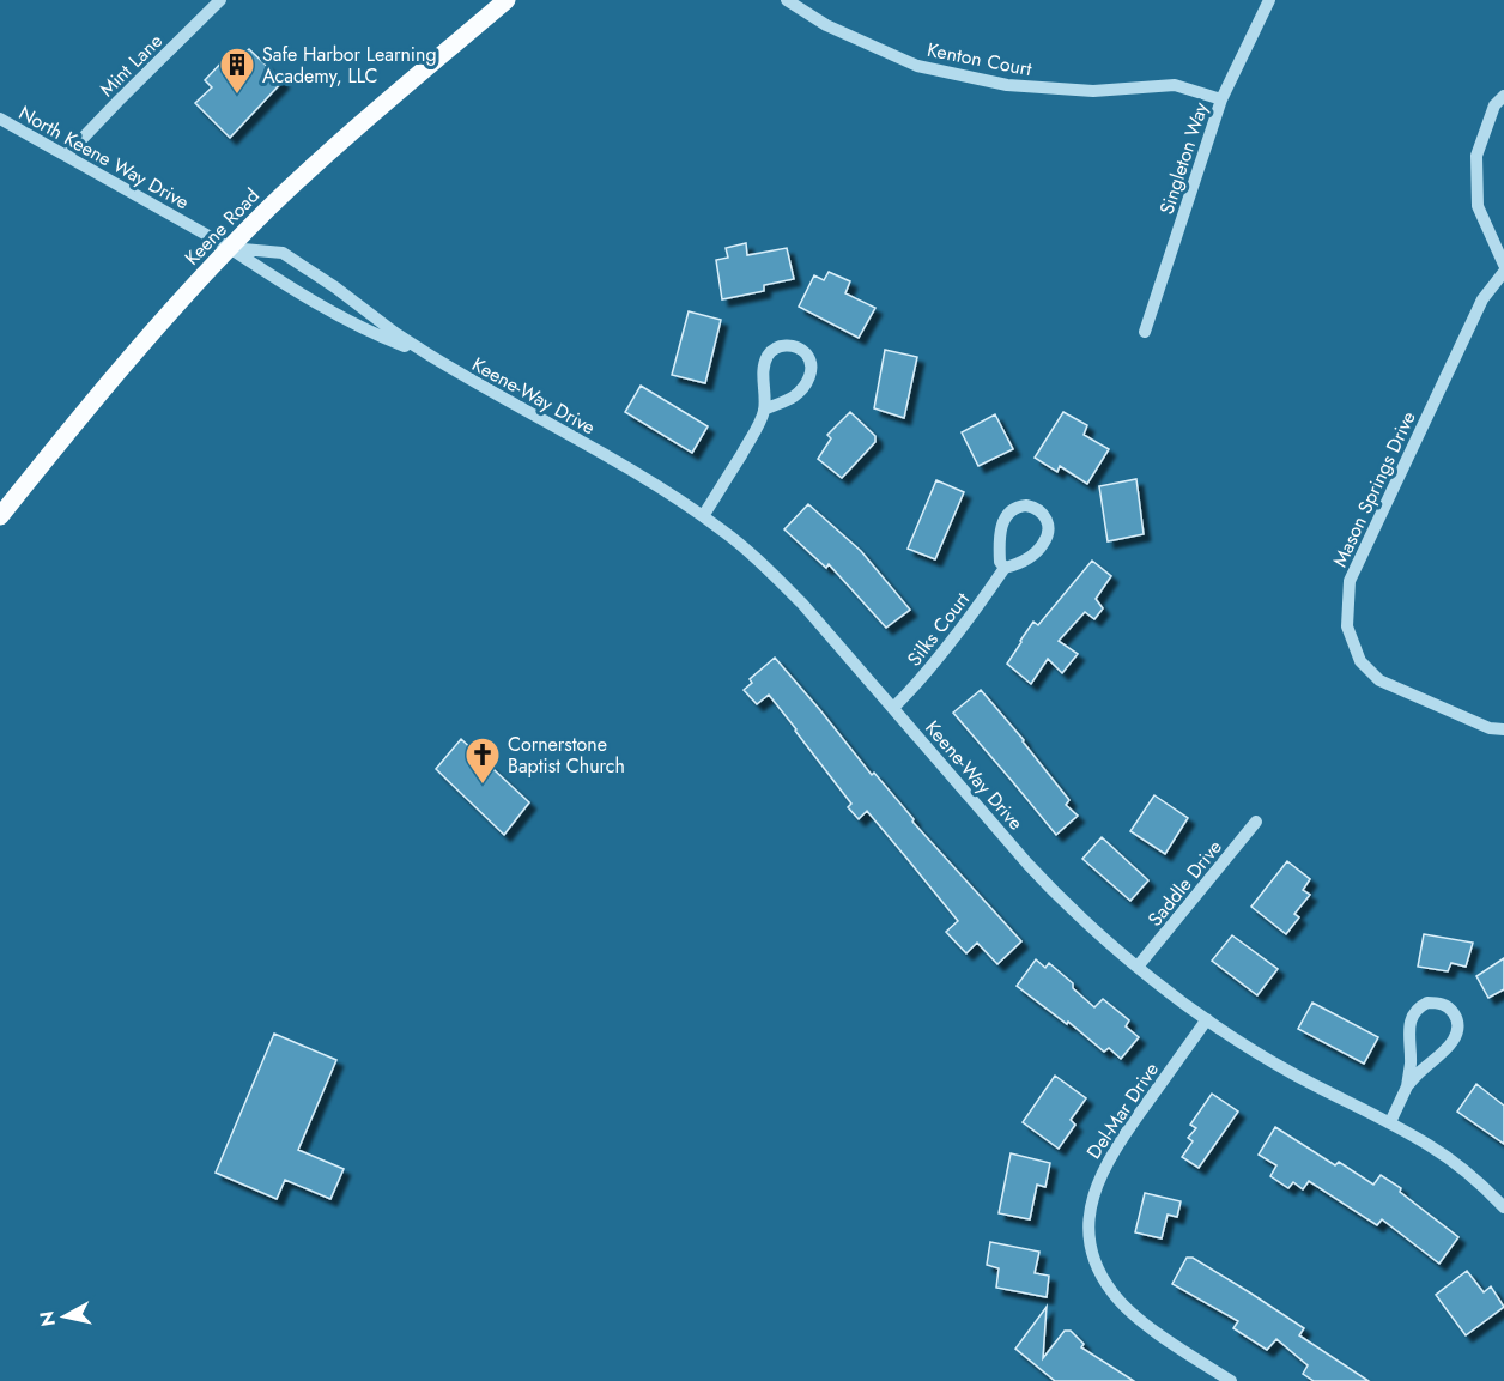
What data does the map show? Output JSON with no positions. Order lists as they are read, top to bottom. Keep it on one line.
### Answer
{"streets":{"main road":["Keene Road"],"street":["Kenton Court","Mint Lane","North Keene Way Drive","Singleton Way","Keene-Way Drive","Mason Springs Drive","Silks Court","Saddle Drive","Del-Mar Drive"]},"crossings":[["Kenton Court","Singleton Way"],["Mint Lane","North Keene Way Drive"],["North Keene Way Drive","Keene Road"],["North Keene Way Drive","Keene-Way Drive"],["Keene Road","Keene-Way Drive"],["Keene-Way Drive","Silks Court"],["Keene-Way Drive","Saddle Drive"],["Keene-Way Drive","Del-Mar Drive"]],"places":{"building":["Safe Harbor Learning Academy, LLC"],"church":["Cornerstone Baptist Church"]},"north":"left"}
